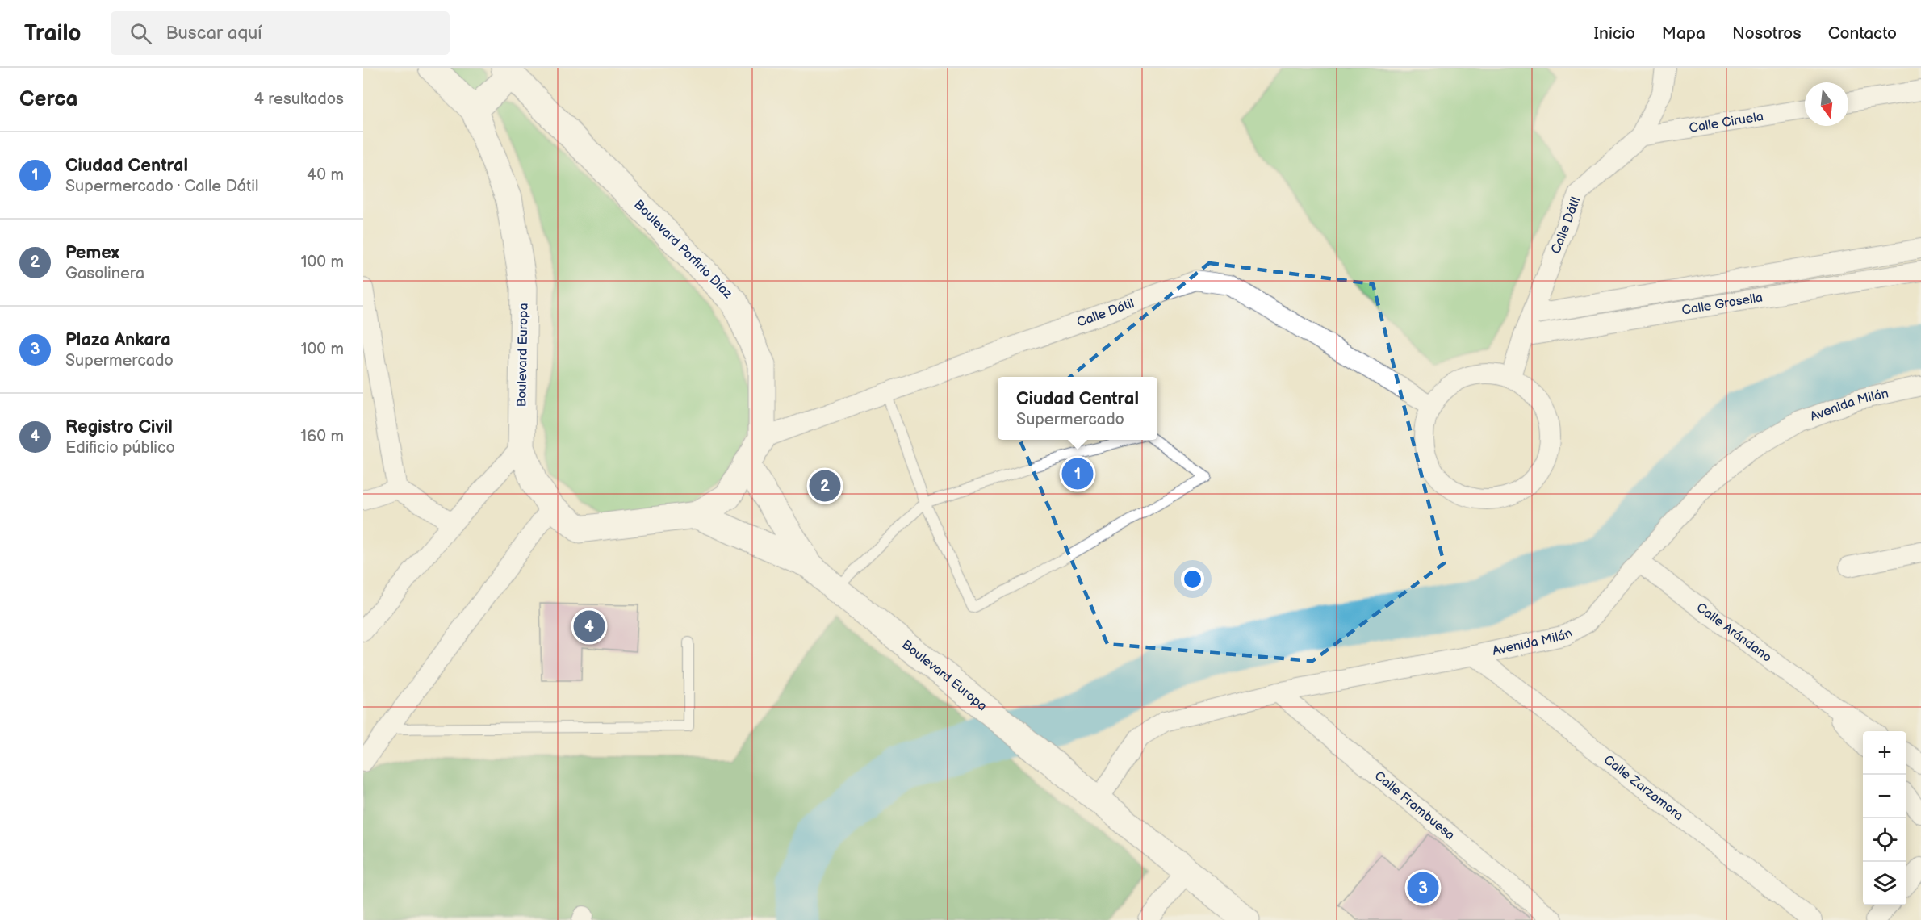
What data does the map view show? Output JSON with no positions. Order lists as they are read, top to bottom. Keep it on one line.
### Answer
{"streets":{"main road":["Boulevard Porfirio Díaz","Boulevard Europa"],"street":["Calle Ciruela","Calle Dátil","Calle Grosella","Avenida Milán","Calle Arándano","Calle Zarzamora","Calle Frambuesa"]},"crossings":[["Calle Ciruela","Calle Dátil"],["Calle Dátil","Boulevard Porfirio Díaz"],["Calle Dátil","Calle Grosella"],["Boulevard Europa","Avenida Milán"],["Avenida Milán","Calle Arándano"],["Avenida Milán","Calle Zarzamora"],["Avenida Milán","Calle Frambuesa"]],"north":"bottom","page":{"header":"Trailo","search":"Buscar aquí","nav":["Inicio","Mapa","Nosotros","Contacto"],"heading":["Cerca","4 resultados"],"list":[{"mark":"1","name":"Ciudad Central","note":"Supermercado · Calle Dátil","value":"40 m"},{"mark":"2","name":"Pemex","note":"Gasolinera","value":"100 m"},{"mark":"3","name":"Plaza Ankara","note":"Supermercado","value":"100 m"},{"mark":"4","name":"Registro Civil","note":"Edificio público","value":"160 m"}],"popup":["Ciudad Central","Supermercado"],"pins":["1","2","4","3"],"map_buttons":["+","−"]}}
